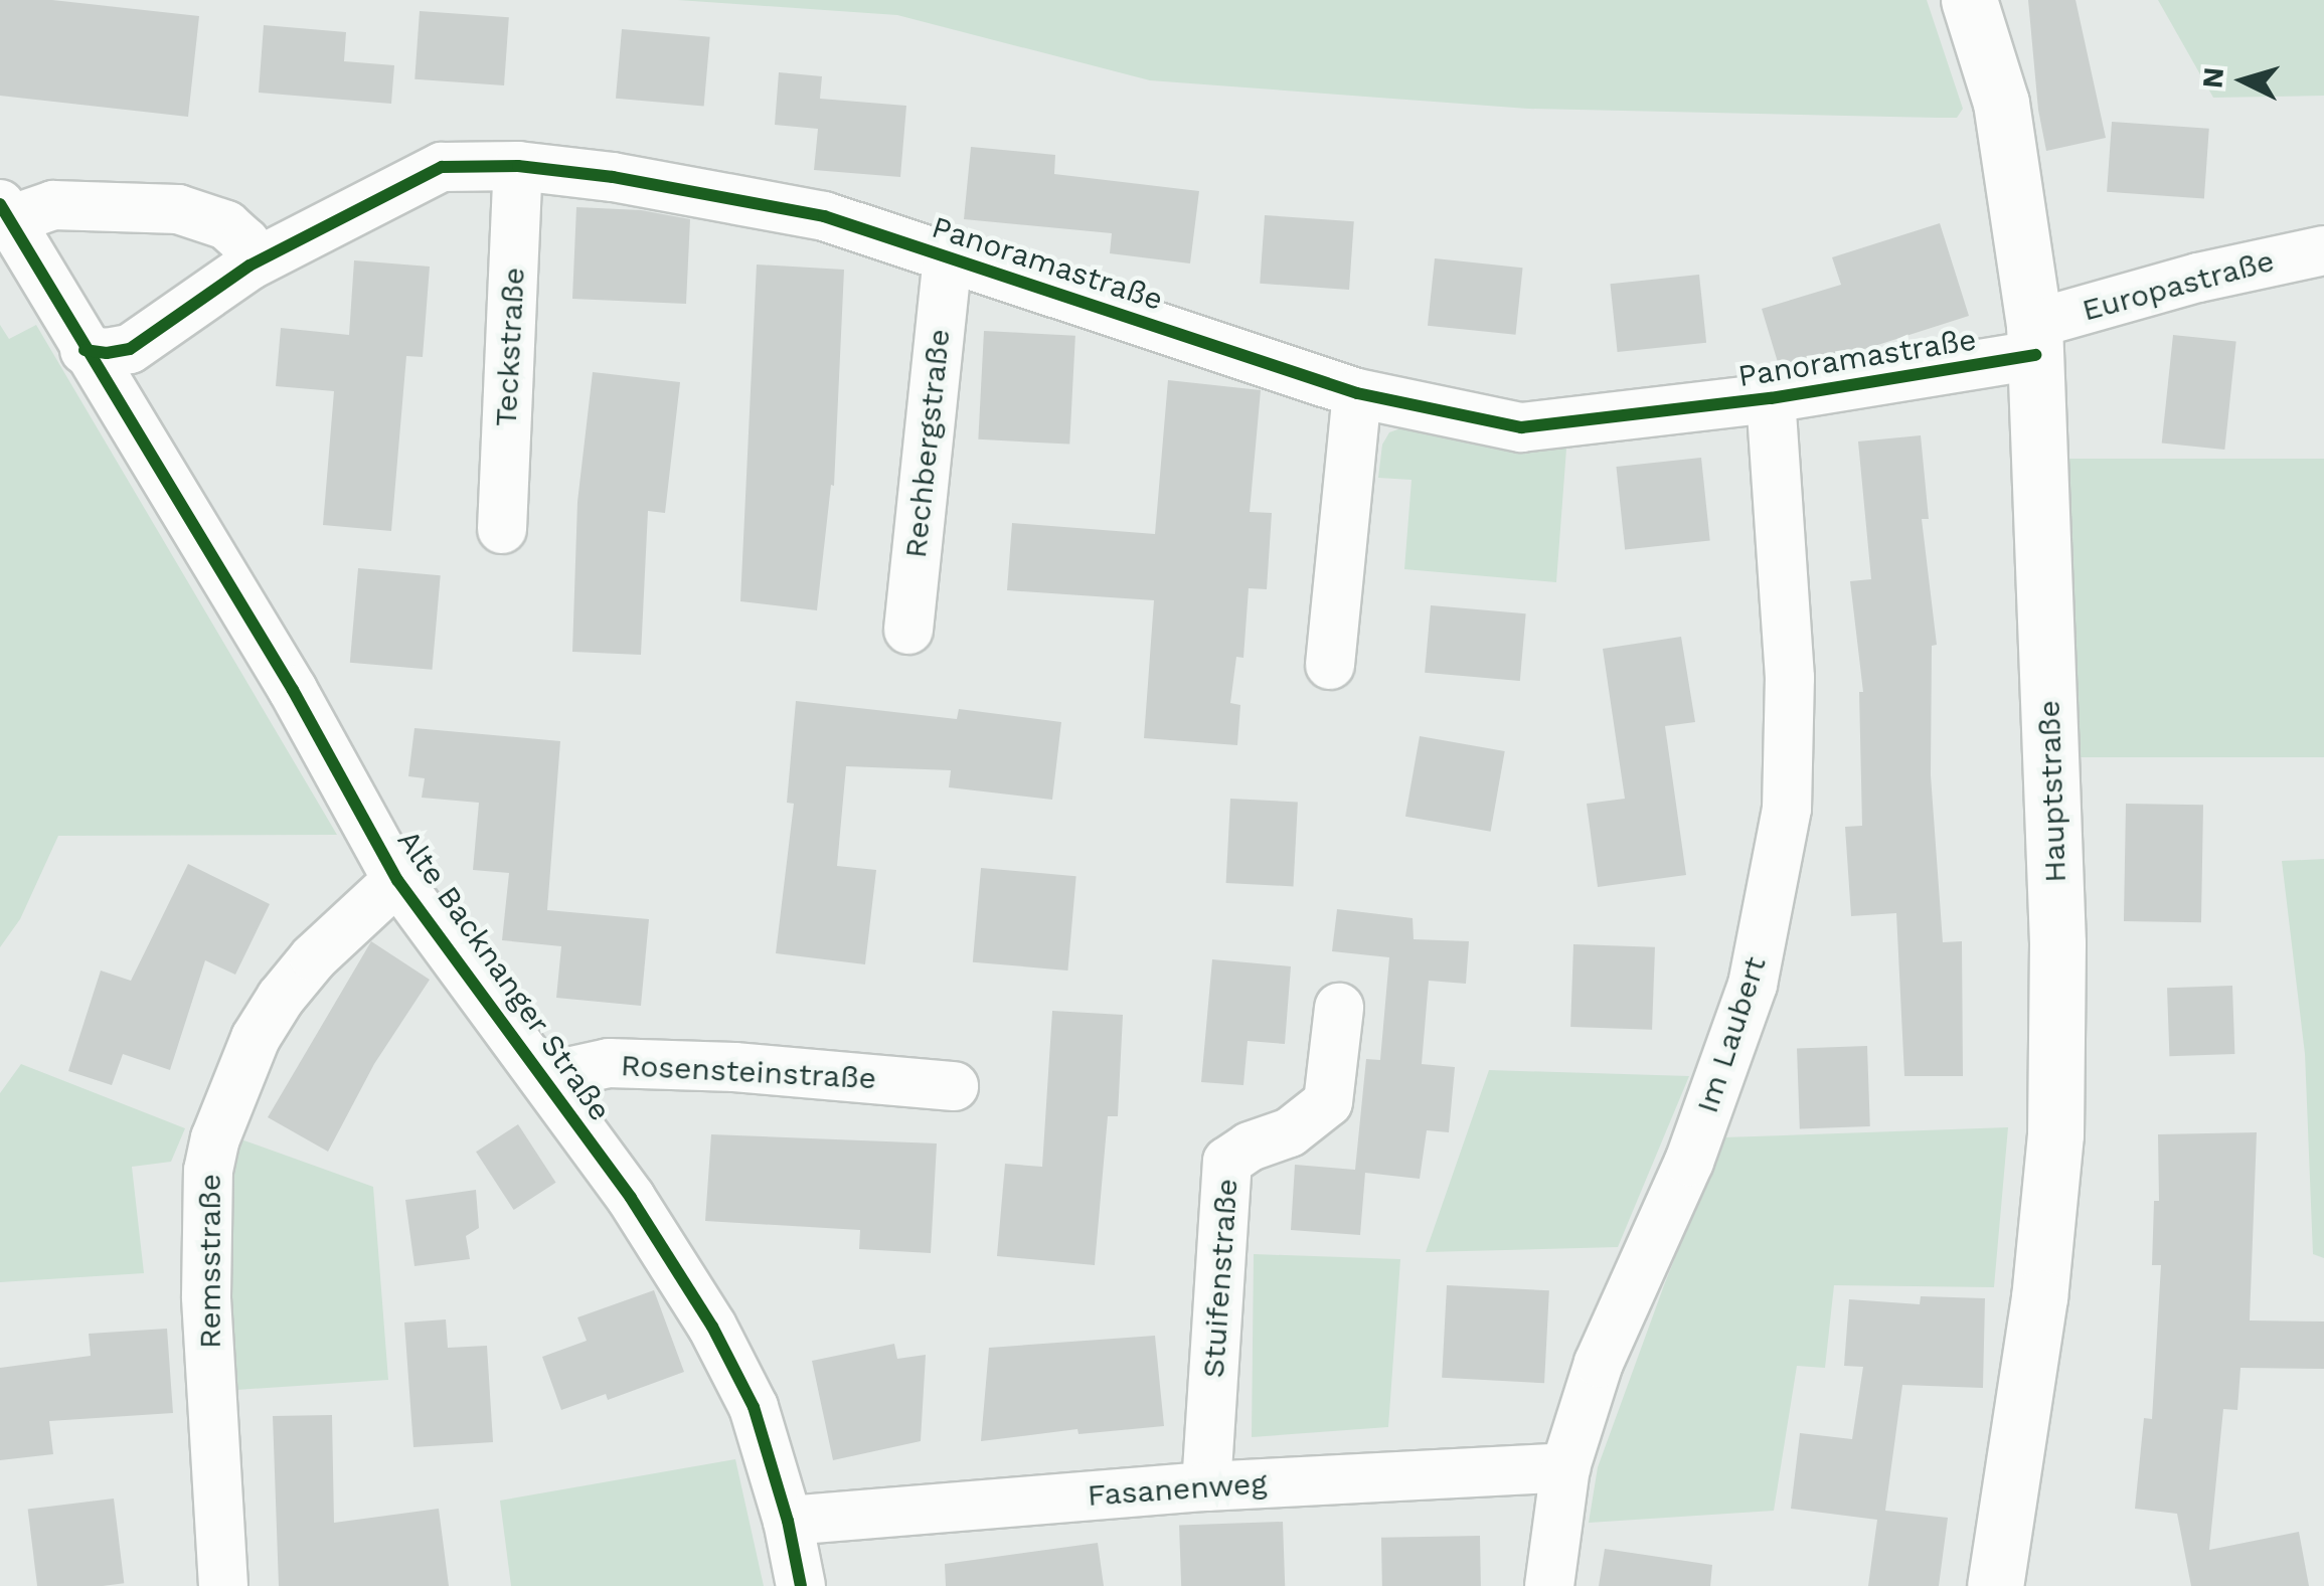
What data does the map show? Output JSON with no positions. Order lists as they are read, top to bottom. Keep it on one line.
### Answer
{"streets":{"street":["Panoramastraße","Europastraße","Teckstraße","Rechbergstraße","Hauptstraße","Alte Backnanger Straße","Im Laubert","Rosensteinstraße","Remsstraße","Stuifenstraße","Fasanenweg"]},"crossings":[["Panoramastraße","Europastraße"],["Panoramastraße","Teckstraße"],["Panoramastraße","Rechbergstraße"],["Panoramastraße","Hauptstraße"],["Panoramastraße","Alte Backnanger Straße"],["Panoramastraße","Im Laubert"],["Europastraße","Hauptstraße"],["Alte Backnanger Straße","Rosensteinstraße"],["Alte Backnanger Straße","Remsstraße"],["Alte Backnanger Straße","Fasanenweg"],["Im Laubert","Fasanenweg"],["Stuifenstraße","Fasanenweg"]],"north":"left"}
